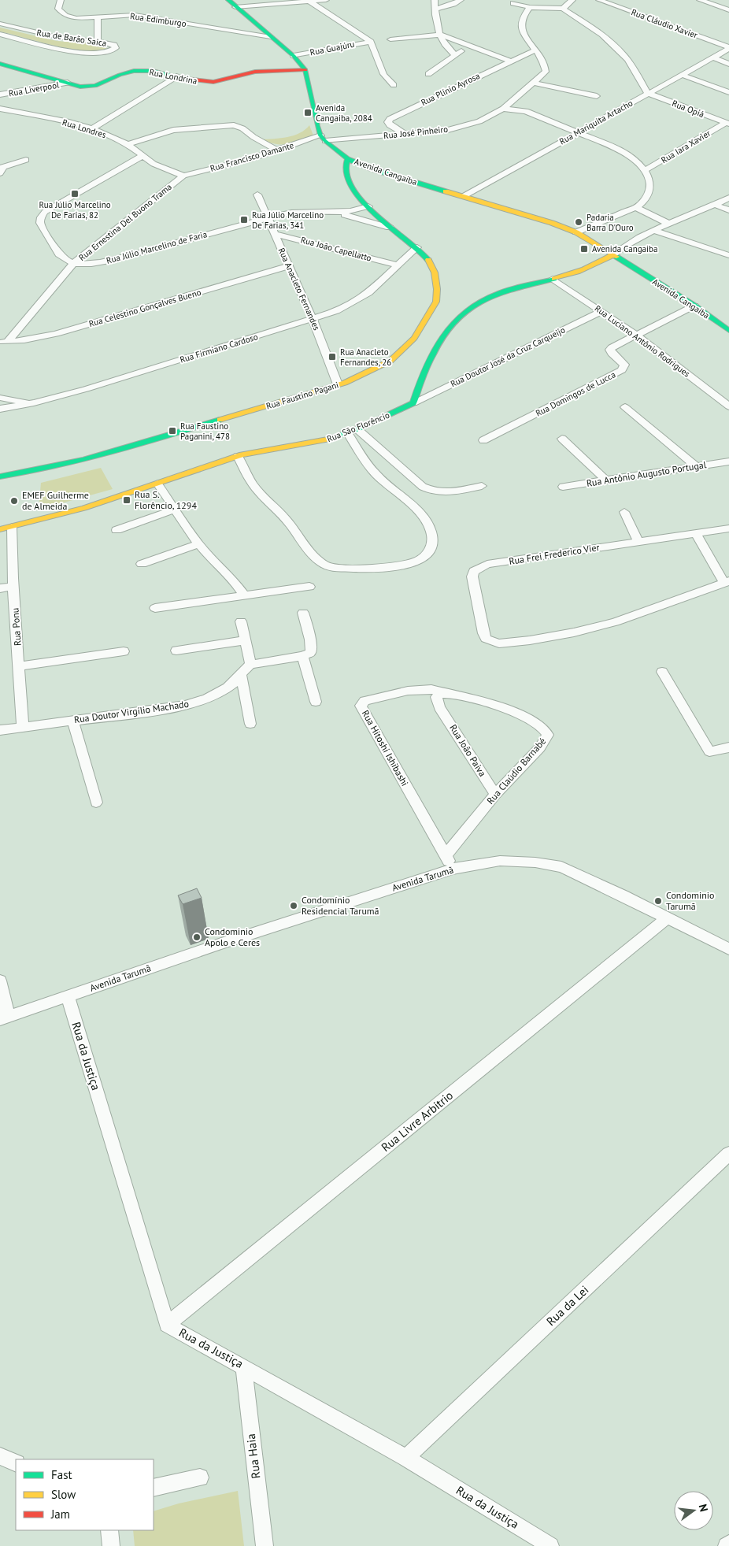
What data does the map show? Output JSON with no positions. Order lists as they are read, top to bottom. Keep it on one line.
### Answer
{"streets":{"street":["Rua Edimburgo","Rua Cláudio Xavier","Rua de Barão Saica","Rua Guajúru","Rua Londrina","Rua Liverpool","Rua Plínio Ayrosa","Rua Opiá","Rua Mariquita Artacho","Rua Londres","Rua José Pinheiro","Rua Iara Xavier","Rua Francisco Damante","Avenida Cangaíba","Rua Ernestina Del Buono Trama","Rua Júlio Marcelino de Faria","Rua João Capellatto","Rua Anacleto Fernandes","Rua Celestino Gonçalves Bueno","Rua Luciano Antônio Rodrigues","Rua Firmiano Cardoso","Rua Doutor José da Cruz Carqueijo","Rua Domingos de Lucca","Rua Faustino Pagani","Rua São Florêncio","Rua Antônio Augusto Portugal","Rua Frei Frederico Vier","Rua Ponu","Rua Doutor Virgílio Machado","Rua Hitoshi Ishibashi","Rua João Paiva","Rua Claúdio Barnabé","Avenida Tarumã","Rua da Justiça","Rua Livre Arbitrio","Rua da Lei","Rua Haia"]},"crossings":[["Rua Cláudio Xavier","Rua Mariquita Artacho"],["Rua Londrina","Rua Liverpool"],["Rua Plínio Ayrosa","Rua José Pinheiro"],["Rua Opiá","Rua Mariquita Artacho"],["Rua Opiá","Rua Iara Xavier"],["Rua Mariquita Artacho","Avenida Cangaíba"],["Rua Londres","Rua Francisco Damante"],["Rua Londres","Rua Ernestina Del Buono Trama"],["Rua José Pinheiro","Rua Francisco Damante"],["Rua José Pinheiro","Avenida Cangaíba"],["Rua Francisco Damante","Avenida Cangaíba"],["Rua Francisco Damante","Rua Ernestina Del Buono Trama"],["Avenida Cangaíba","Rua Domingos de Lucca"],["Avenida Cangaíba","Rua Faustino Pagani"],["Rua Ernestina Del Buono Trama","Rua Júlio Marcelino de Faria"],["Rua Ernestina Del Buono Trama","Rua Celestino Gonçalves Bueno"],["Rua Júlio Marcelino de Faria","Rua Anacleto Fernandes"],["Rua Júlio Marcelino de Faria","Rua Faustino Pagani"],["Rua João Capellatto","Rua Anacleto Fernandes"],["Rua João Capellatto","Rua Firmiano Cardoso"],["Rua Anacleto Fernandes","Rua Celestino Gonçalves Bueno"],["Rua Anacleto Fernandes","Rua Firmiano Cardoso"],["Rua Anacleto Fernandes","Rua Faustino Pagani"],["Rua Luciano Antônio Rodrigues","Rua Doutor José da Cruz Carqueijo"],["Rua Luciano Antônio Rodrigues","Rua Domingos de Lucca"],["Rua Firmiano Cardoso","Rua Faustino Pagani"],["Rua Doutor José da Cruz Carqueijo","Rua São Florêncio"],["Rua São Florêncio","Rua Ponu"],["Rua Ponu","Rua Doutor Virgílio Machado"],["Rua Hitoshi Ishibashi","Rua João Paiva"],["Rua Hitoshi Ishibashi","Rua Claúdio Barnabé"],["Rua Hitoshi Ishibashi","Avenida Tarumã"],["Rua João Paiva","Rua Claúdio Barnabé"],["Avenida Tarumã","Rua da Justiça"],["Avenida Tarumã","Rua Livre Arbitrio"],["Rua da Justiça","Rua Livre Arbitrio"],["Rua da Justiça","Rua da Lei"],["Rua da Justiça","Rua Haia"]],"places":{"transit":["Avenida Cangaiba, 2084","Rua Júlio Marcelino De Farias, 82","Rua Júlio Marcelino De Farias, 341","Avenida Cangaiba","Rua Anacleto Fernandes, 26","Rua Faustino Paganini, 478","Rua S. Florêncio, 1294"],"other":["Padaria Barra D'Ouro","EMEF Guilherme de Almeida","Condominio Tarumã","Condomínio Residencial Tarumã","Condominio Apolo e Ceres"]},"legend":["Fast","Slow","Jam"],"north":"right"}
